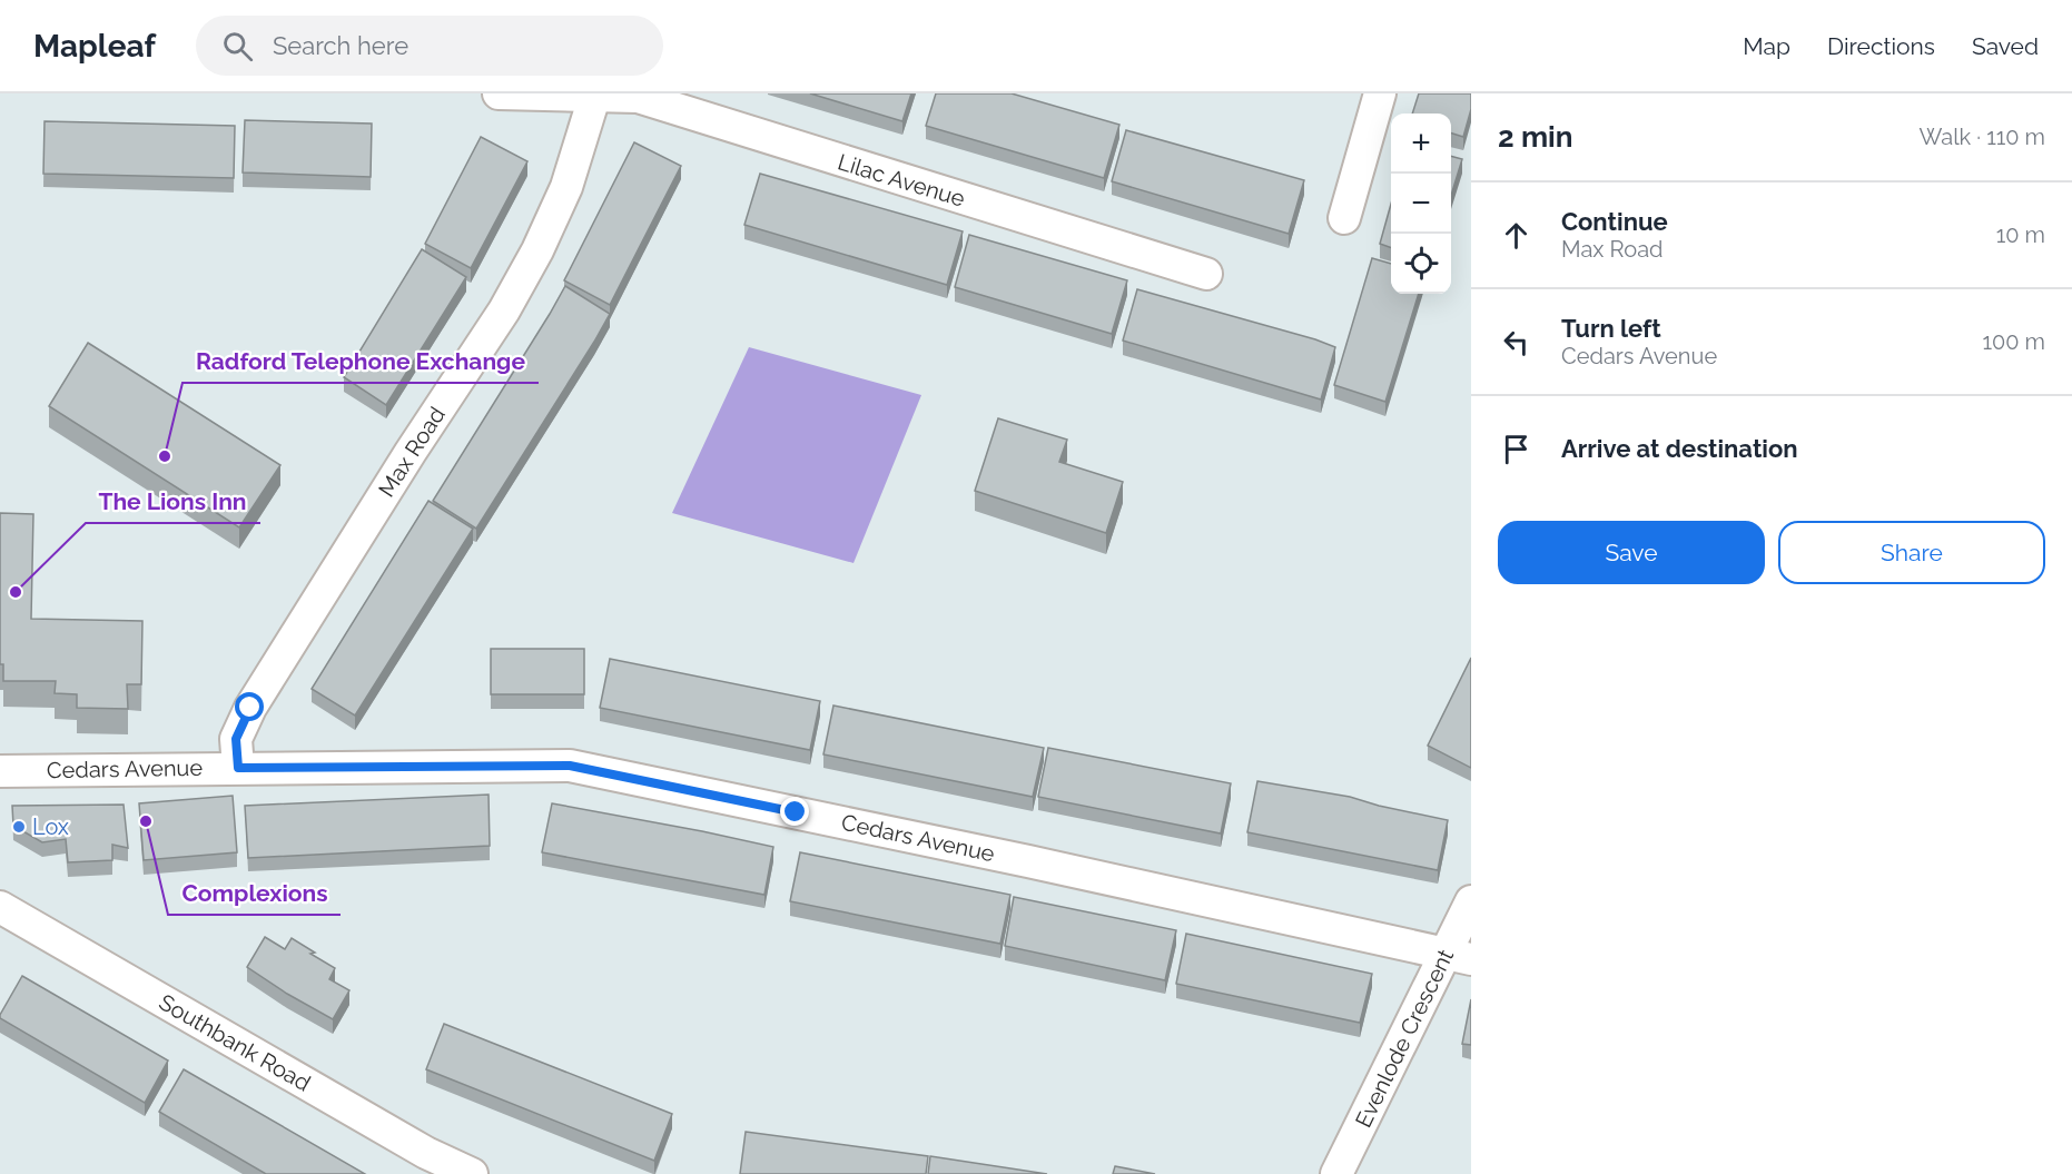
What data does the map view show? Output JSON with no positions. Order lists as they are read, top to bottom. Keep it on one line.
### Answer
{"streets":{"street":["Lilac Avenue","Max Road","Cedars Avenue","Evenlode Crescent","Southbank Road"]},"crossings":[["Lilac Avenue","Max Road"],["Max Road","Cedars Avenue"],["Cedars Avenue","Evenlode Crescent"]],"places":["Radford Telephone Exchange","The Lions Inn","Complexions","Lox"],"page":{"header":"Mapleaf","search":"Search here","nav":["Map","Directions","Saved"],"heading":["2 min","Walk · 110 m"],"map_buttons":["+","−"],"list":[["Continue","Max Road","10 m"],["Turn left","Cedars Avenue","100 m"],"Arrive at destination"],"buttons":["Save","Share"]}}
